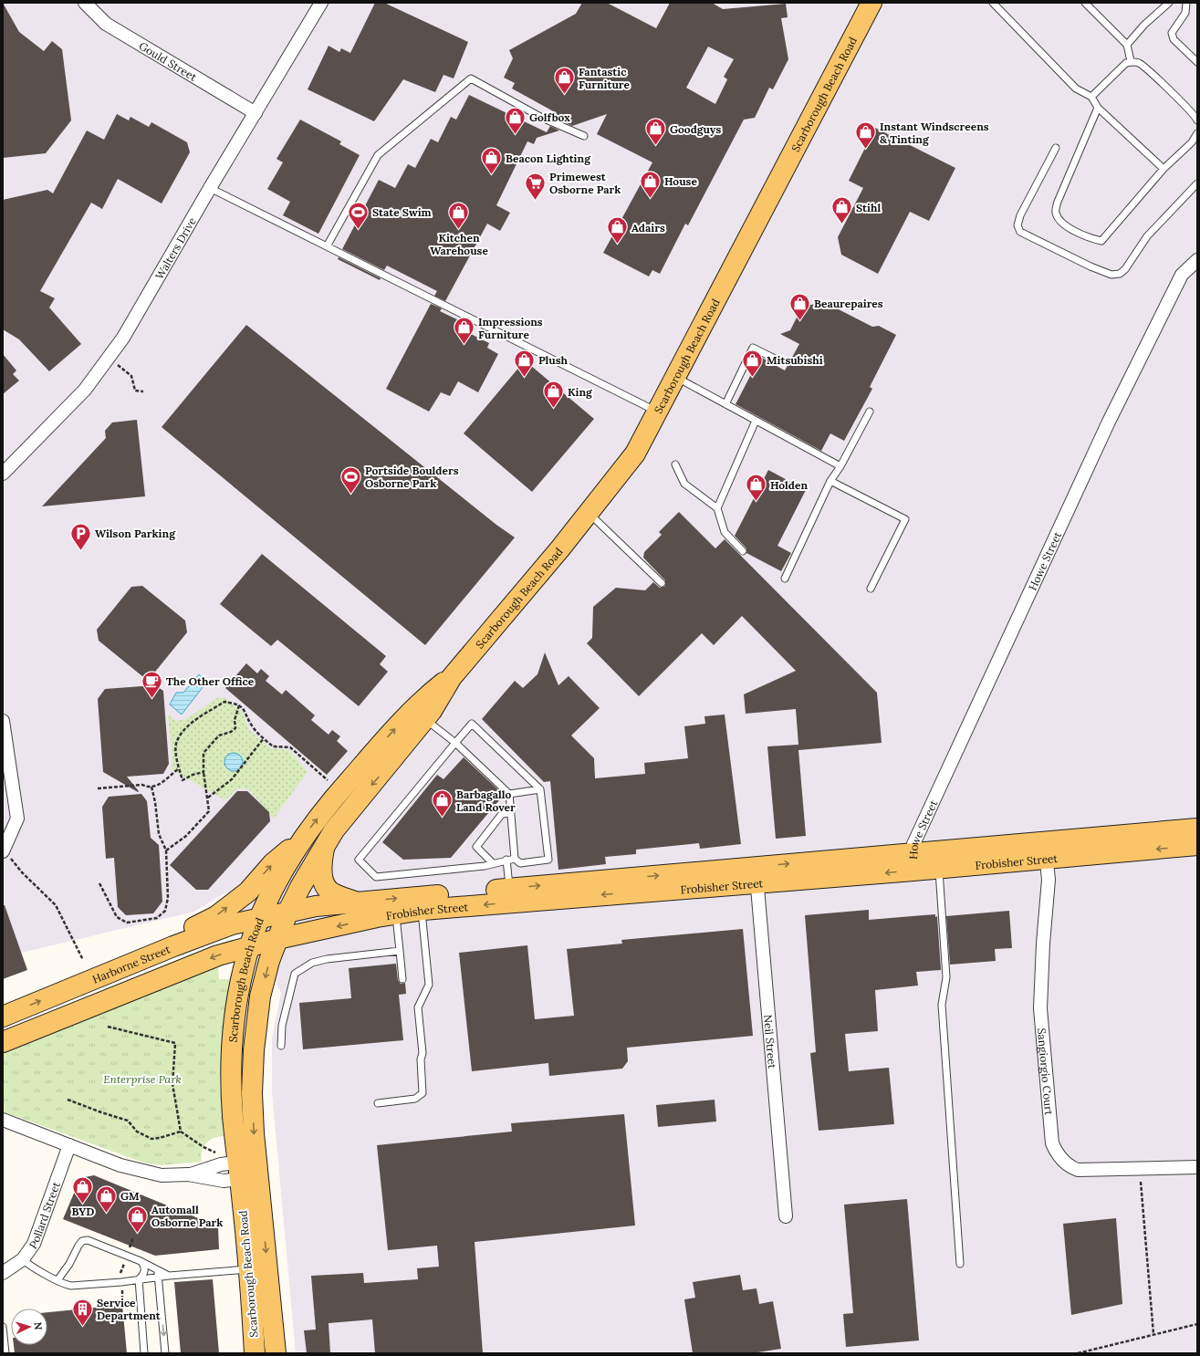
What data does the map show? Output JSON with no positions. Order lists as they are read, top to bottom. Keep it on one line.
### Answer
{"streets":{"main road":["Scarborough Beach Road","Frobisher Street","Harborne Street"],"street":["Gould Street","Walters Drive","Howe Street","Neil Street","Sangiorgio Court","Pollard Street"]},"crossings":[["Gould Street","Walters Drive"],["Scarborough Beach Road","Frobisher Street"],["Scarborough Beach Road","Harborne Street"],["Howe Street","Frobisher Street"],["Frobisher Street","Harborne Street"],["Frobisher Street","Neil Street"],["Frobisher Street","Sangiorgio Court"]],"parks":["Enterprise Park"],"places":{"shop":["Fantastic Furniture","Golfbox","Goodguys","Instant Windscreens & Tinting","Beacon Lighting","House","Stihl","Kitchen Warehouse","Adairs","Beaurepaires","Impressions Furniture","Plush","Mitsubishi","King","Holden","Barbagallo Land Rover","BYD","GM","Automall Osborne Park"],"supermarket":["Primewest Osborne Park"],"sports":["State Swim","Portside Boulders Osborne Park"],"parking":["Wilson Parking"],"cafe":["The Other Office"],"building":["Service Department"]},"north":"right"}
